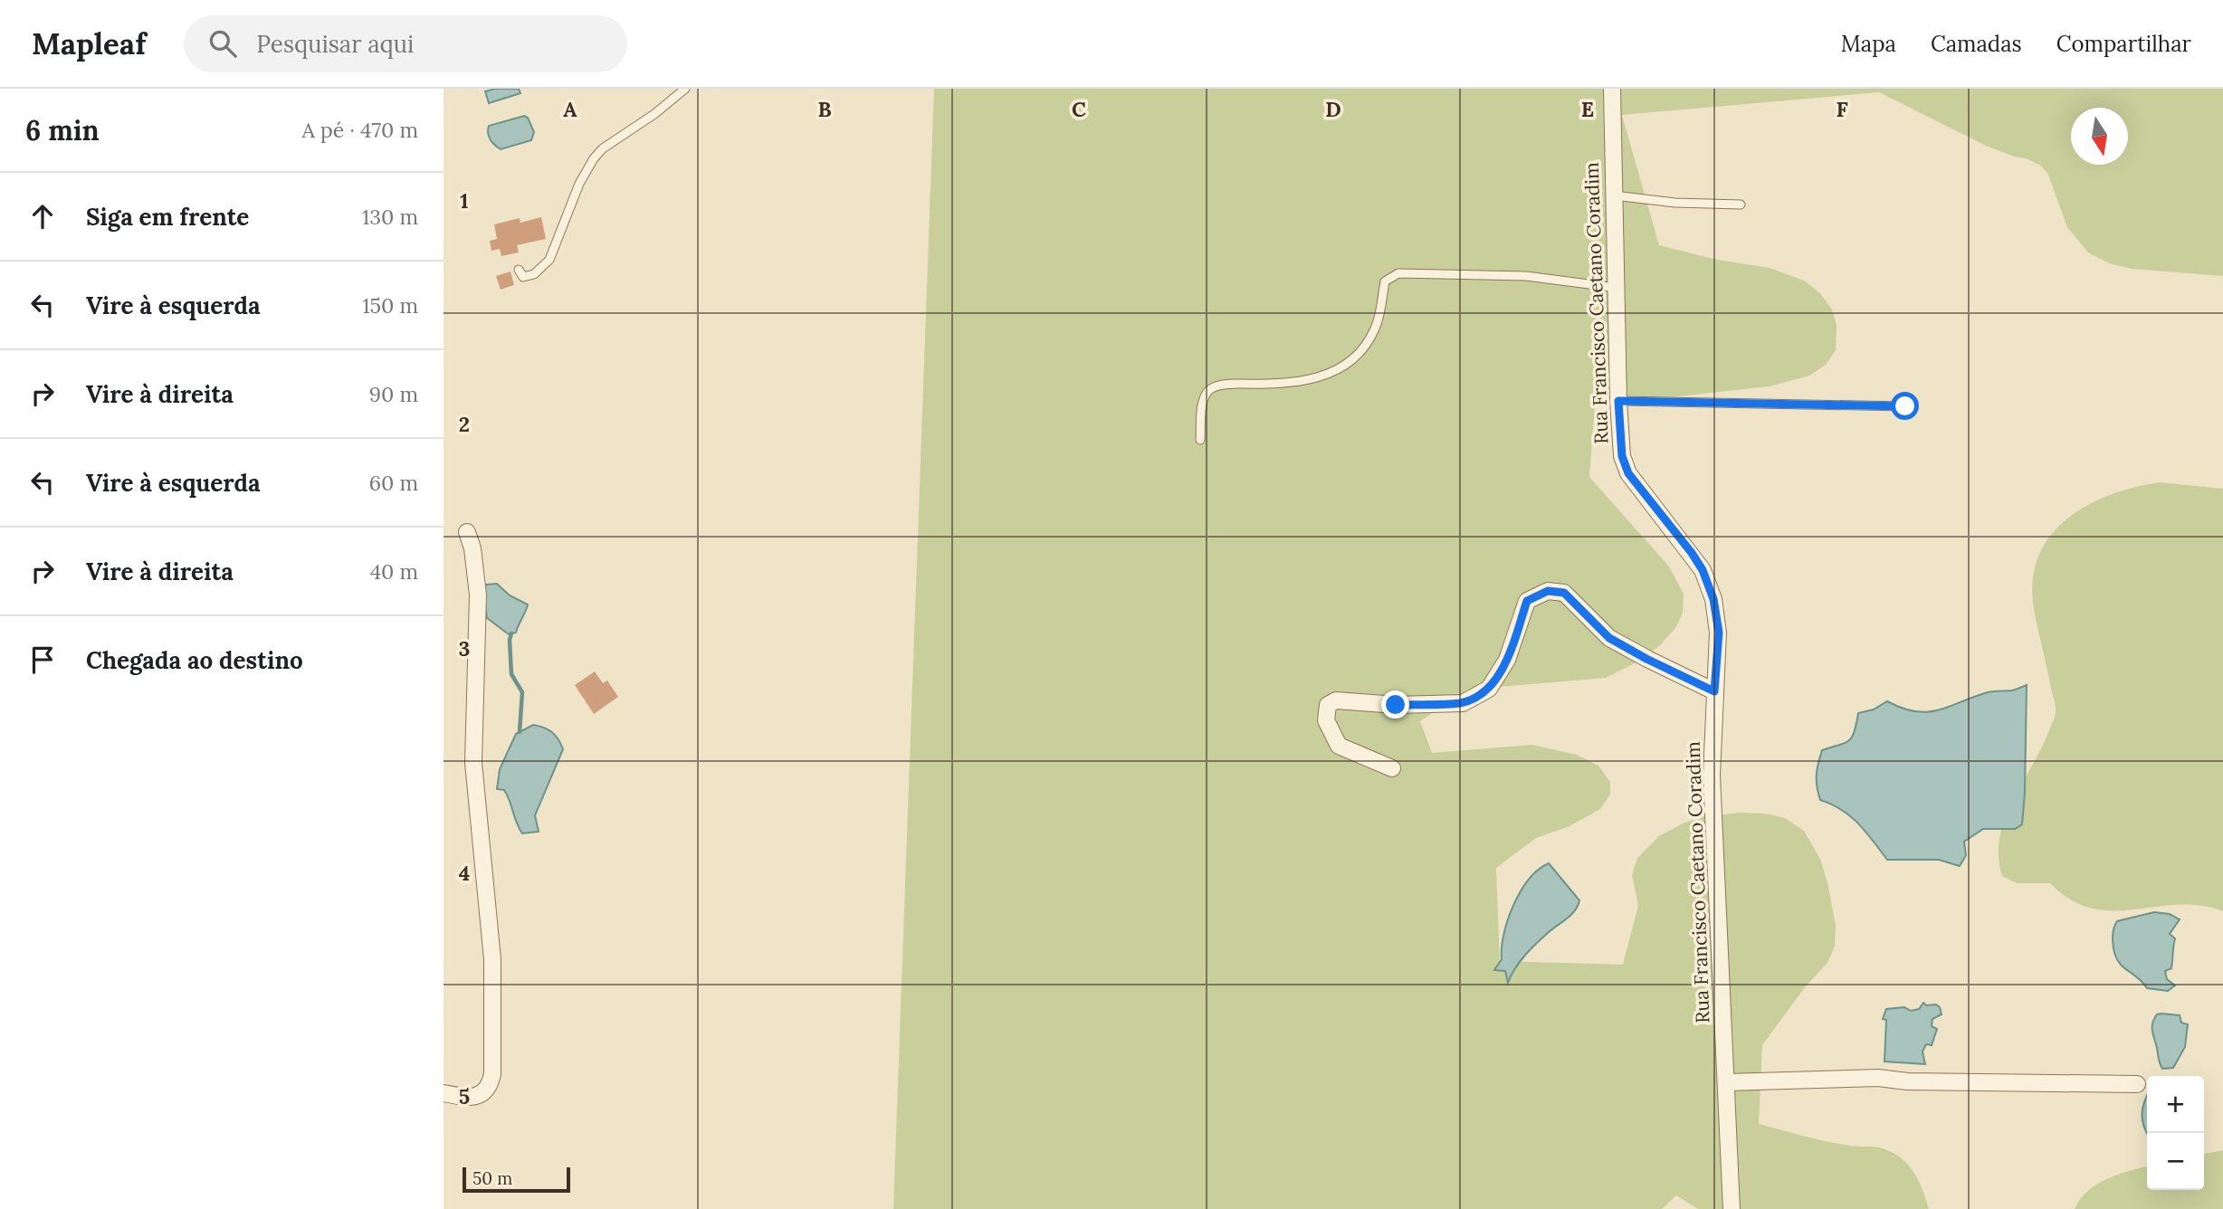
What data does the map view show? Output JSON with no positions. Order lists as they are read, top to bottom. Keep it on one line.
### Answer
{"streets":{"street":["Rua Francisco Caetano Coradim"]},"scale_bar":"50 m","north":"bottom","page":{"header":"Mapleaf","search":"Pesquisar aqui","nav":["Mapa","Camadas","Compartilhar"],"heading":["6 min","A pé · 470 m"],"list":[["Siga em frente","130 m"],["Vire à esquerda","150 m"],["Vire à direita","90 m"],["Vire à esquerda","60 m"],["Vire à direita","40 m"],"Chegada ao destino"],"map_buttons":["+","−"],"scale":"50 m"},"grid":{"columns":["A","B","C","D","E","F"],"rows":["1","2","3","4","5"]}}
